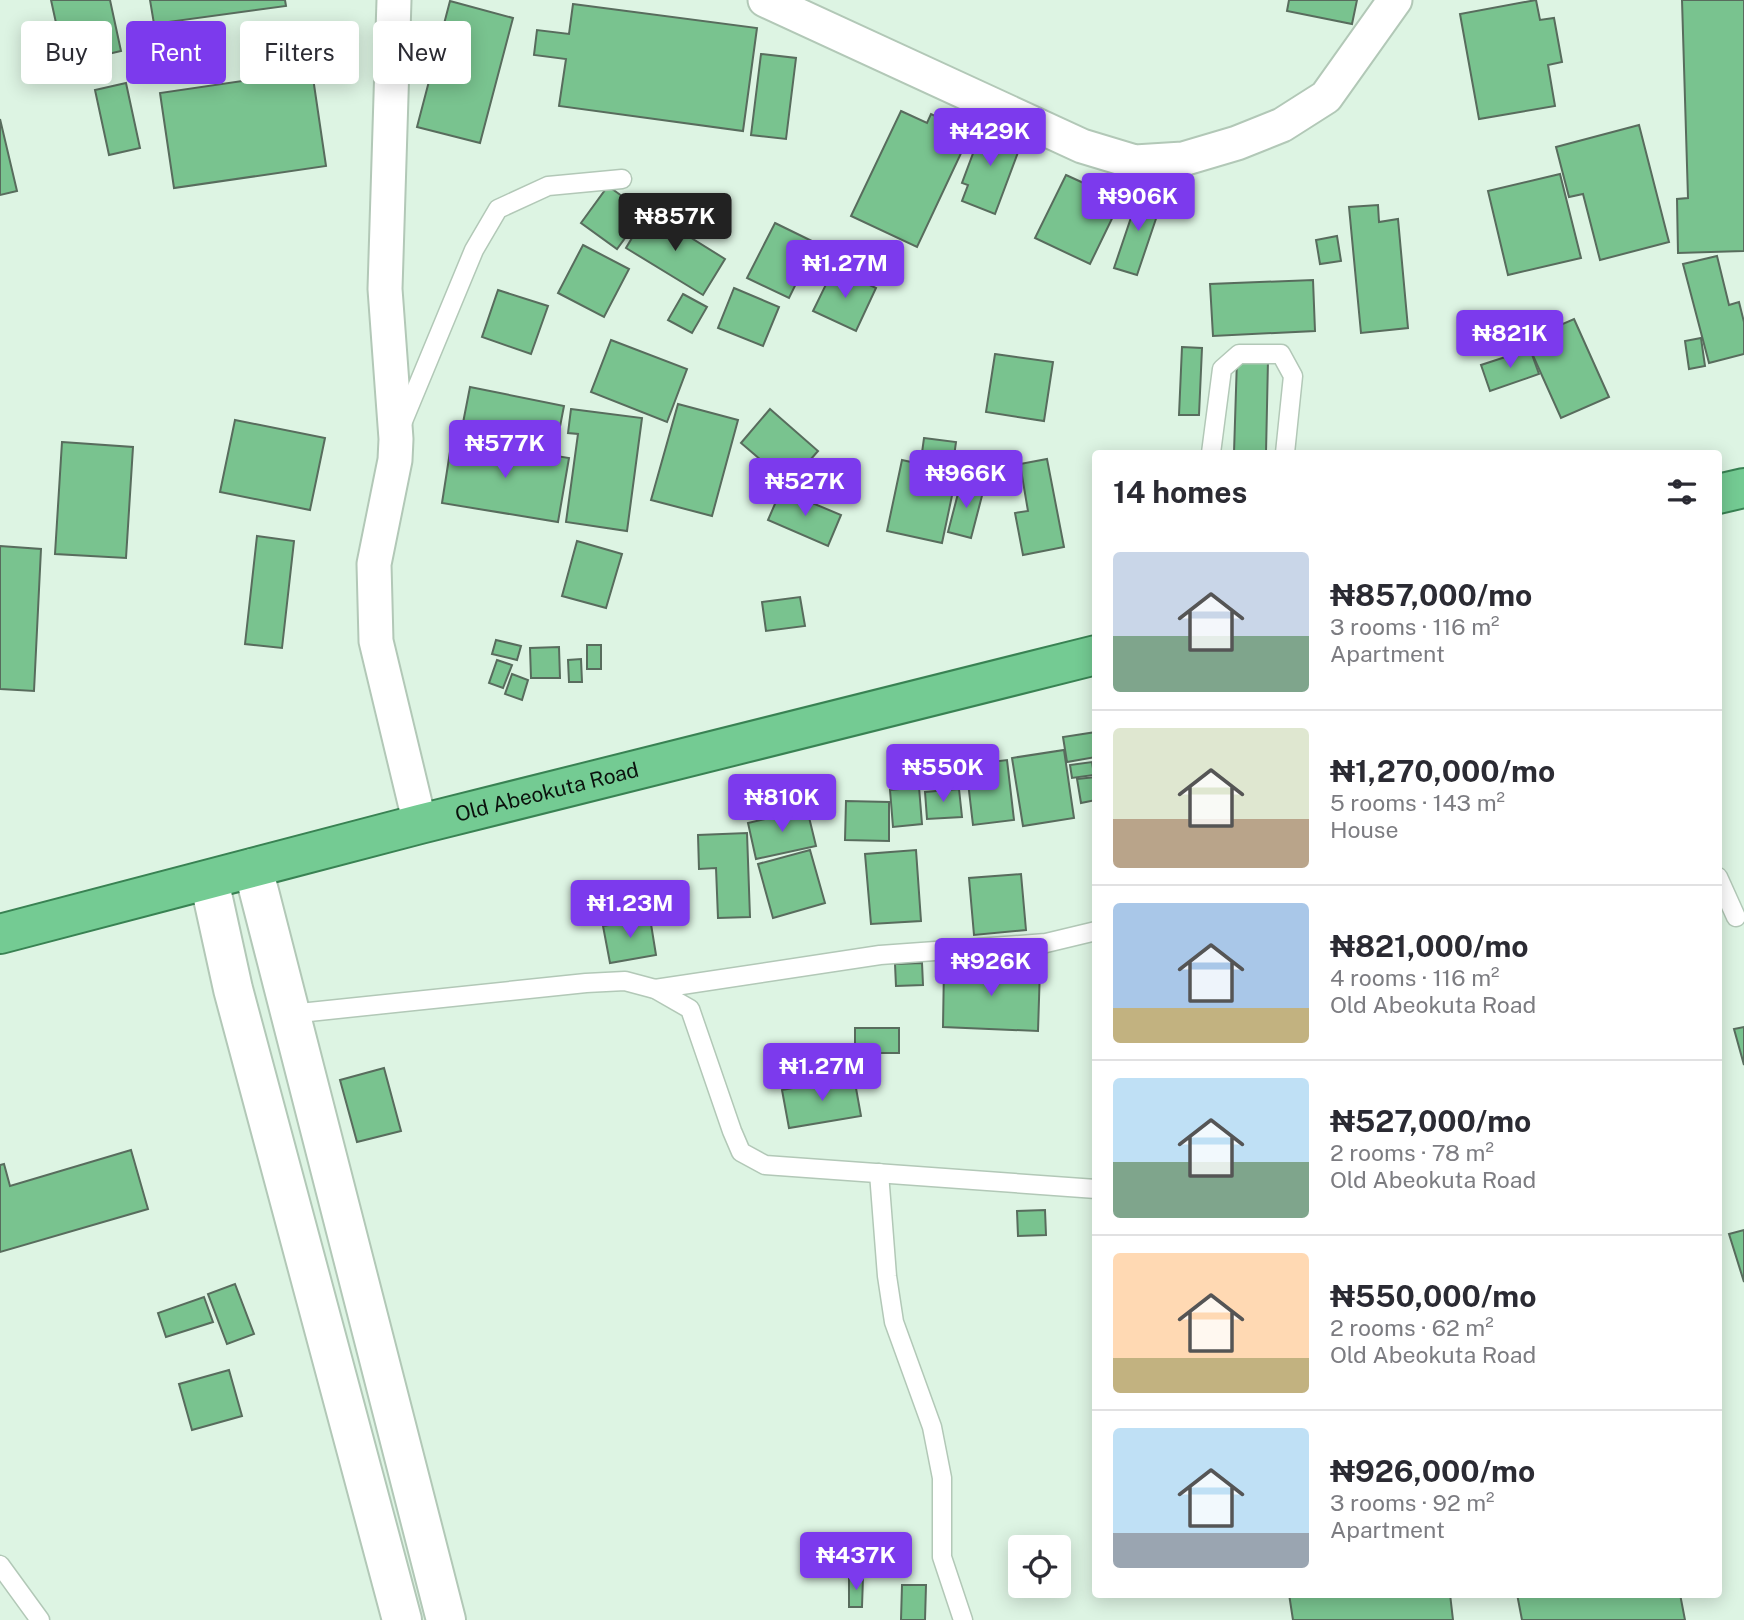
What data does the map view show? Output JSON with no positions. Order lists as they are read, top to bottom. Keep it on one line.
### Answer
{"streets":{"highway":["Old Abeokuta Road"]},"page":{"chip":["Buy","Rent","Filters","New"],"price":["₦429K","₦906K","₦857K","₦1.27M","₦821K","₦577K","₦966K","₦527K","₦550K","₦810K","₦1.23M","₦926K","₦1.27M","₦437K"],"heading":"14 homes","list":[{"name":"₦857,000/mo","note":"3 rooms · 116 m² · Apartment"},{"name":"₦1,270,000/mo","note":"5 rooms · 143 m² · House"},{"name":"₦821,000/mo","note":"4 rooms · 116 m² · Old Abeokuta Road"},{"name":"₦527,000/mo","note":"2 rooms · 78 m² · Old Abeokuta Road"},{"name":"₦550,000/mo","note":"2 rooms · 62 m² · Old Abeokuta Road"},{"name":"₦926,000/mo","note":"3 rooms · 92 m² · Apartment"}]}}
